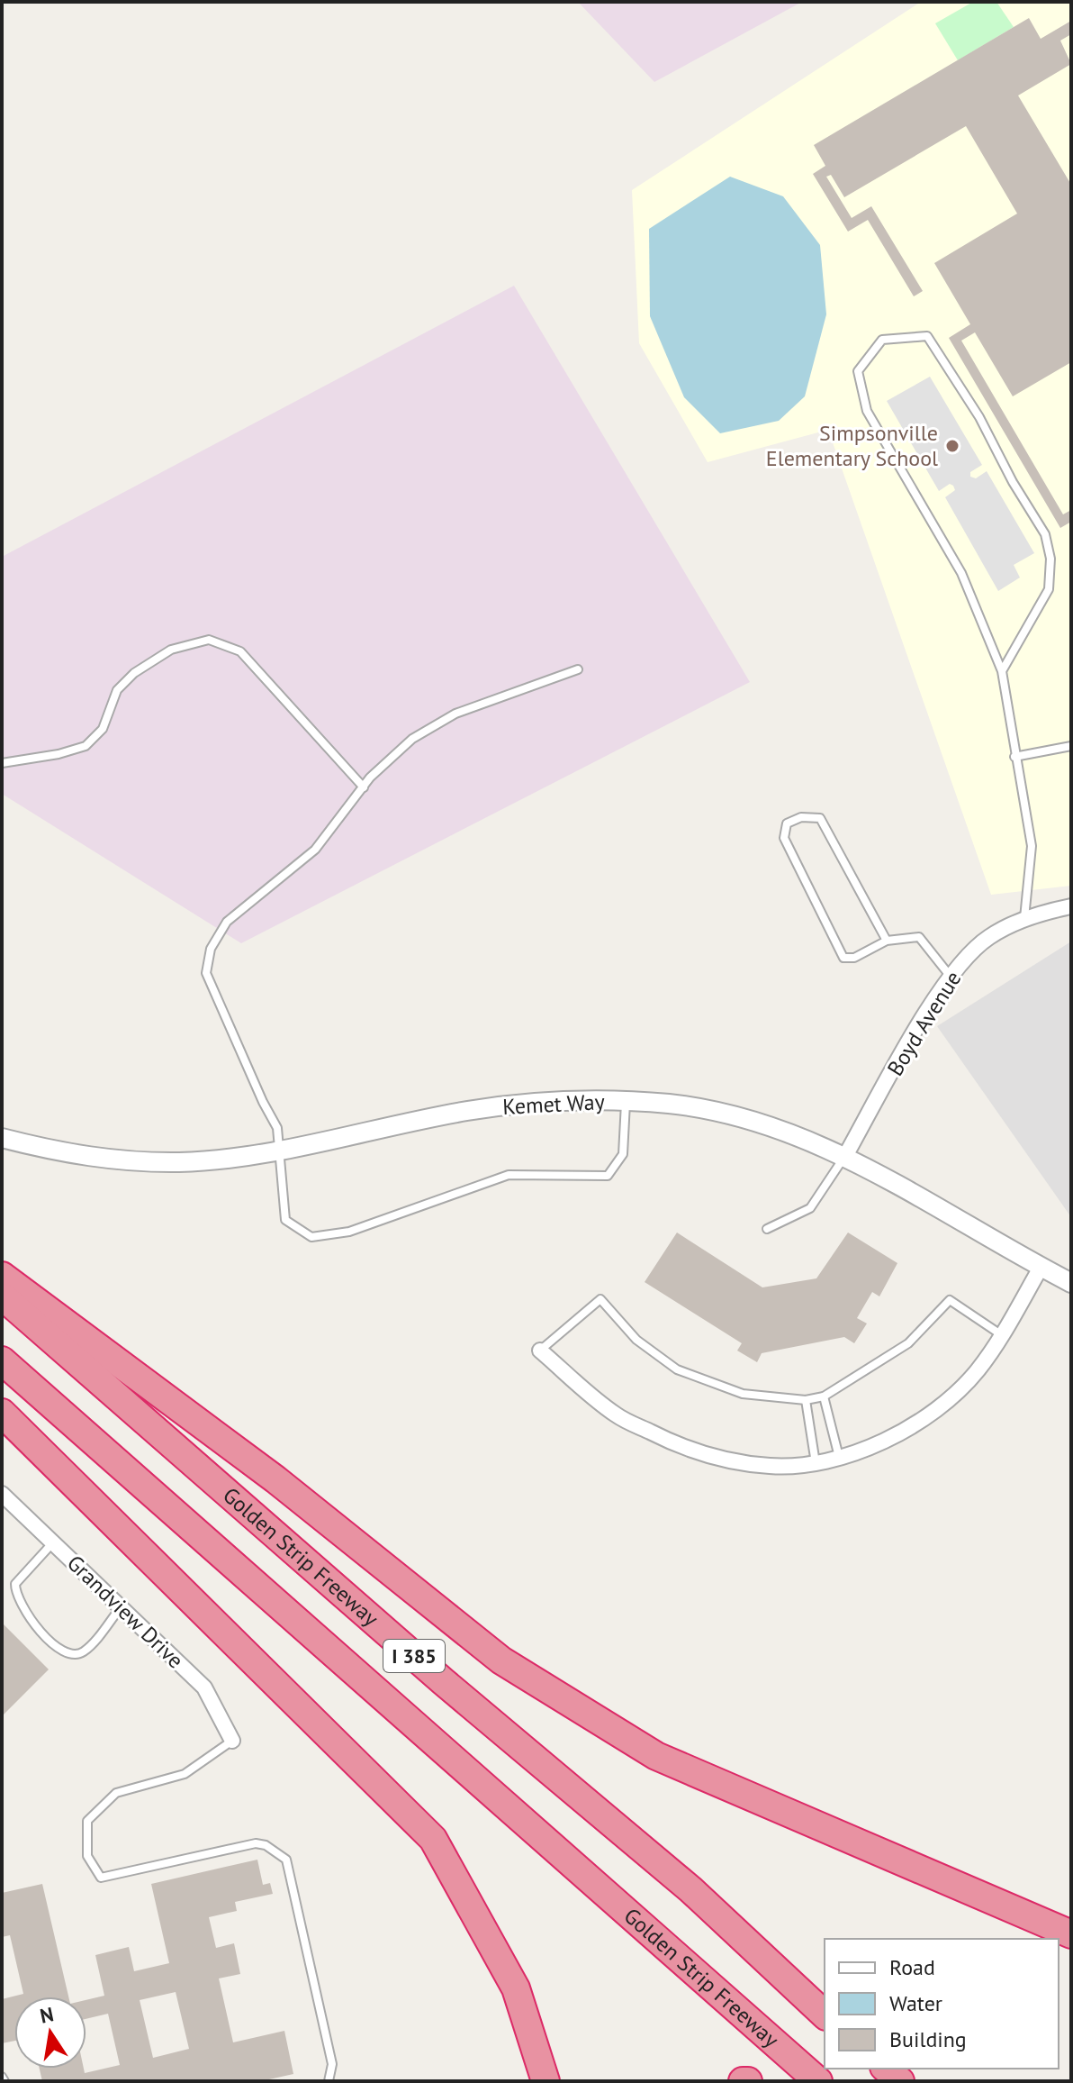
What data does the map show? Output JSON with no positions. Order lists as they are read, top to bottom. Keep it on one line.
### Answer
{"streets":{"highway":["Golden Strip Freeway","I 385"],"street":["Boyd Avenue","Kemet Way","Grandview Drive"]},"crossings":[["Boyd Avenue","Kemet Way"]],"places":["Simpsonville Elementary School"],"legend":["Road","Water","Building"],"north":"top"}
